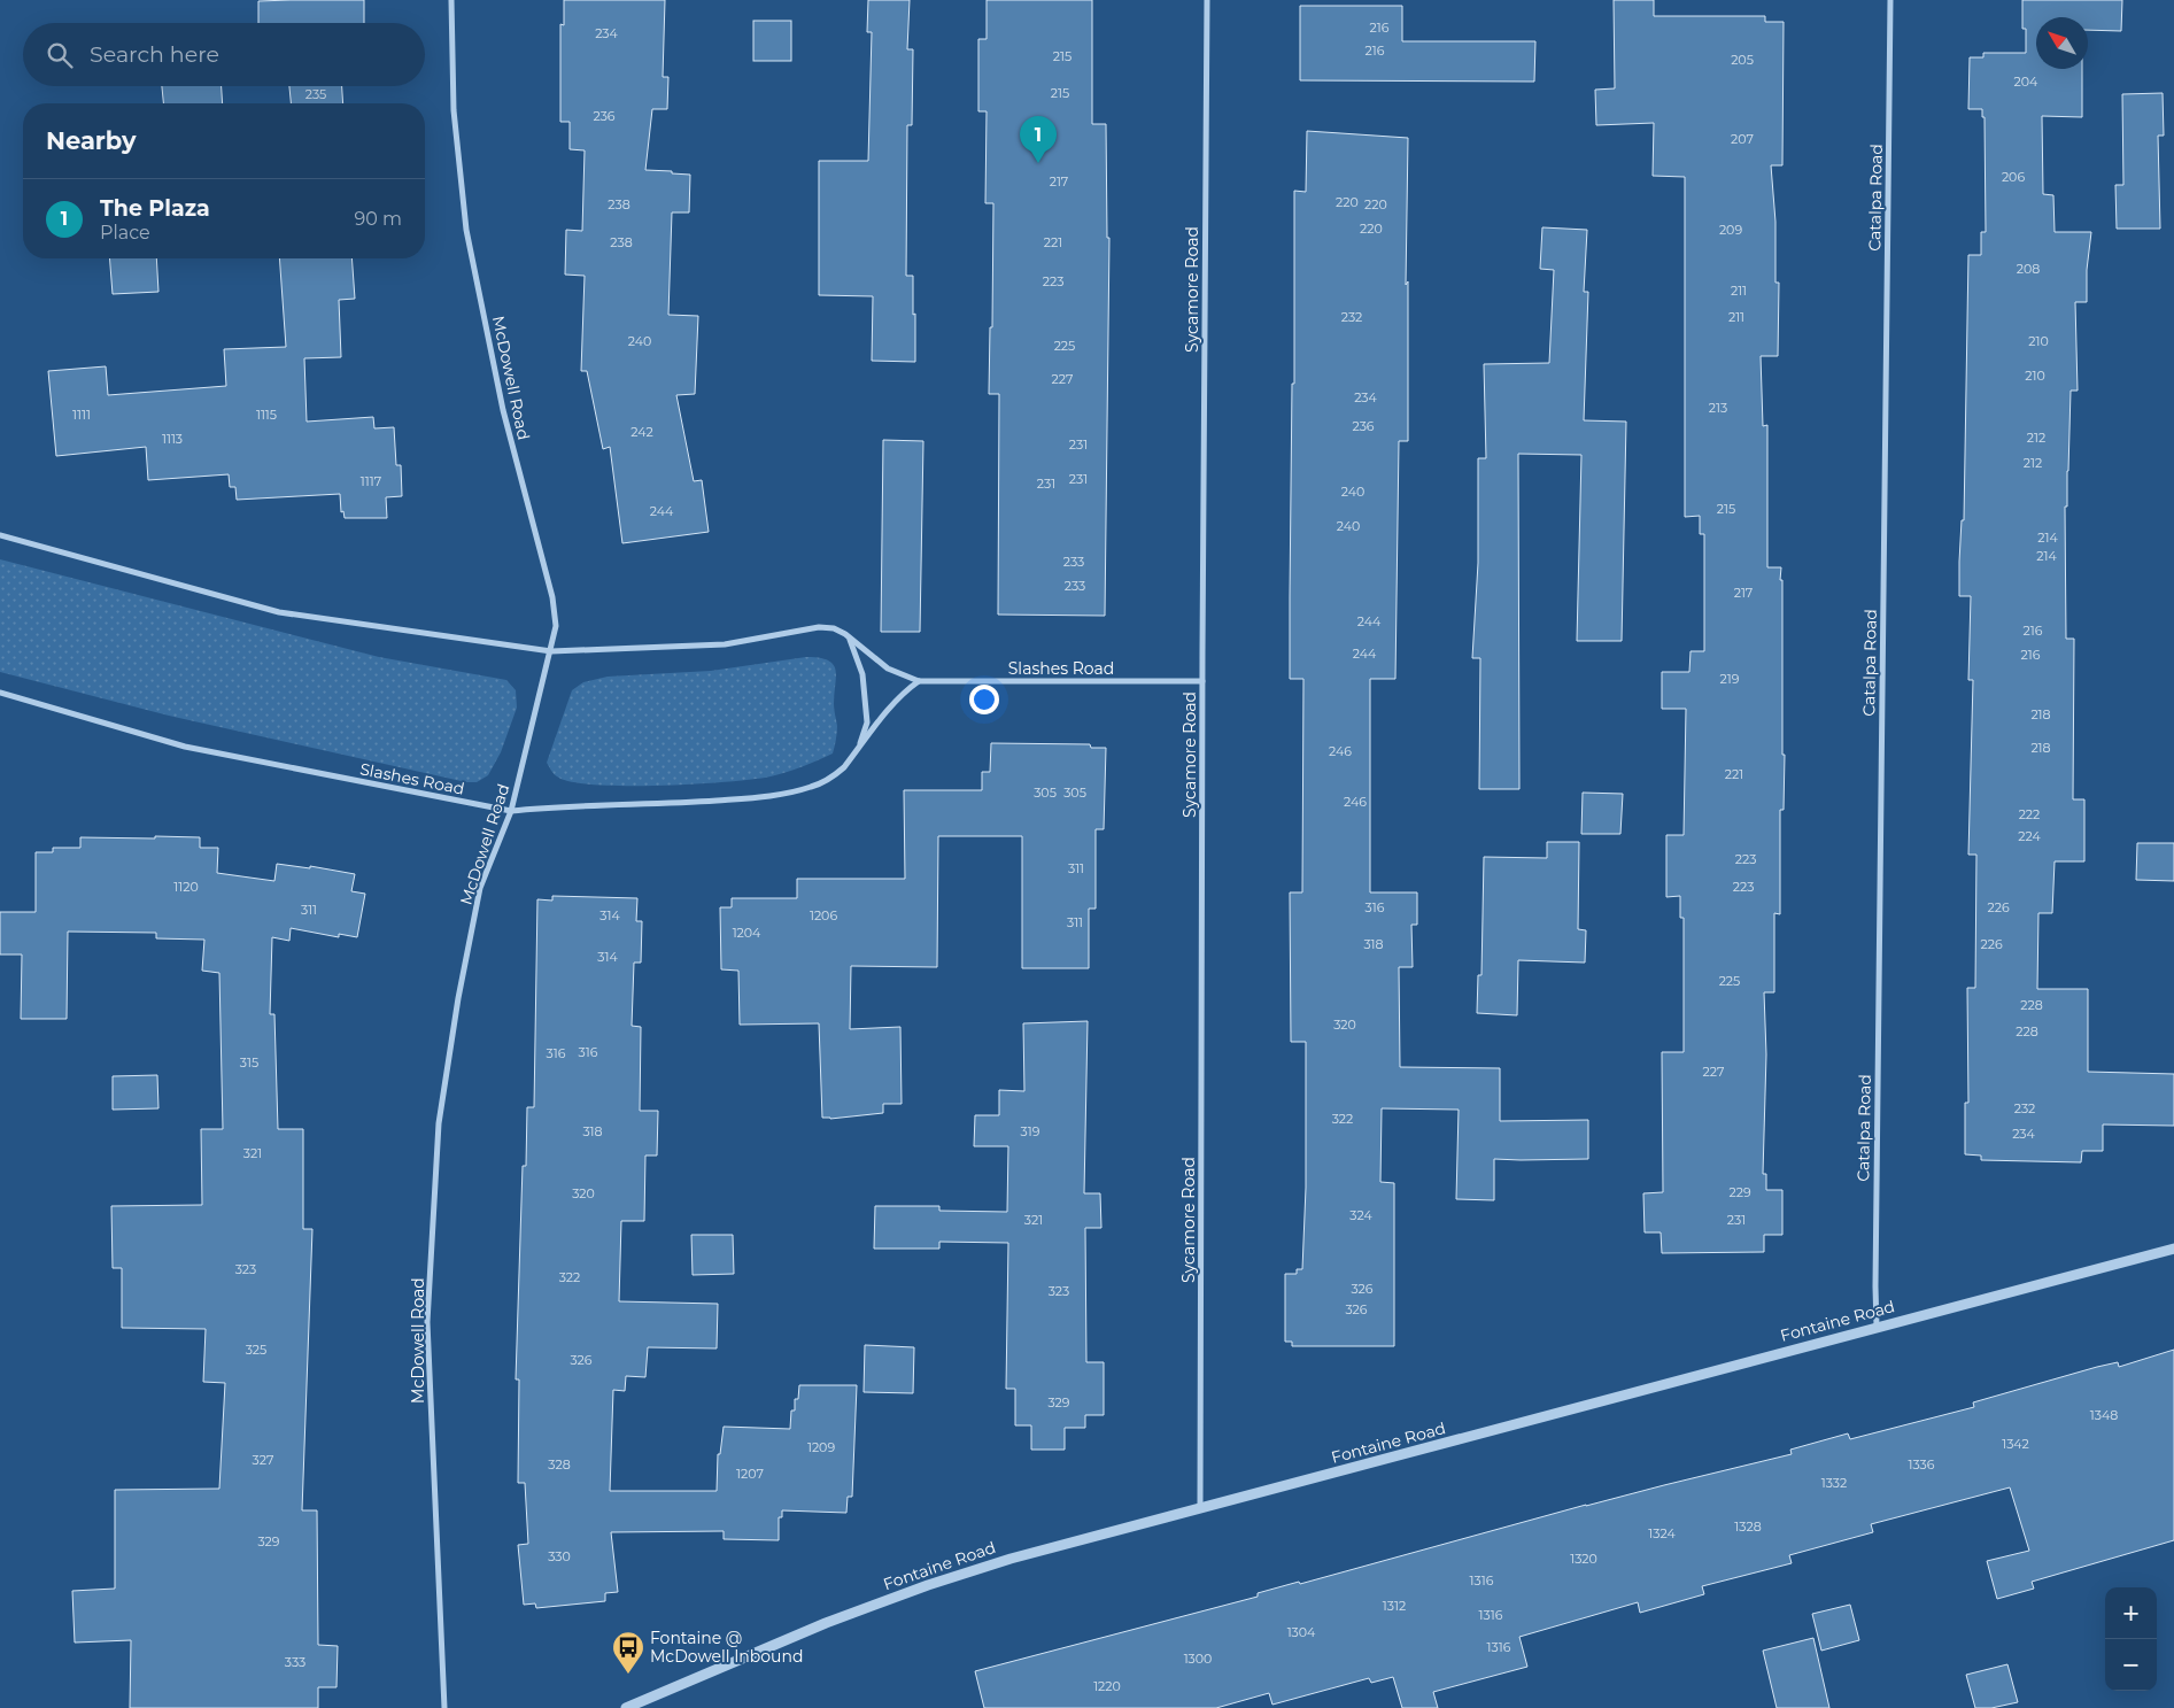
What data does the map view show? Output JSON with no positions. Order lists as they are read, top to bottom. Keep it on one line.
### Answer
{"streets":{"street":["Catalpa Road","Sycamore Road","McDowell Road","Slashes Road","Fontaine Road"]},"crossings":[["Catalpa Road","Fontaine Road"],["Sycamore Road","Slashes Road"],["Sycamore Road","Fontaine Road"],["McDowell Road","Slashes Road"]],"places":{"bus stop":["Fontaine @ McDowell Inbound"]},"house_numbers":["216","234","216","215","205","204","215","235","236","207","206","217","220","238","220","220","209","238","221","208","223","211","232","211","240","210","225","210","227","234","213","1111","1115","236","242","212","1113","231","212","231","1117","231","240","215","244","240","214","214","233","233","217","244","216","244","216","219","218","218","246","221","305","305","246","222","224","223","311","1120","223","316","226","311","314","1206","311","1204","318","226","314","225","228","320","228","316","316","315","227","232","322","318","319","234","321","229","320","324","321","231","323","322","326","323","326","325","326","329","1348","1342","1209","327","328","1336","1207","1332","1328","1324","329","330","1320","1316","1312","1316","1304","1316","1300","333","1220"],"north":"top left","page":{"search":"Search here","heading":"Nearby","pins":"1","list":[{"mark":"1","name":"The Plaza","note":"Place","value":"90 m"}],"map_buttons":["+","−"]}}
